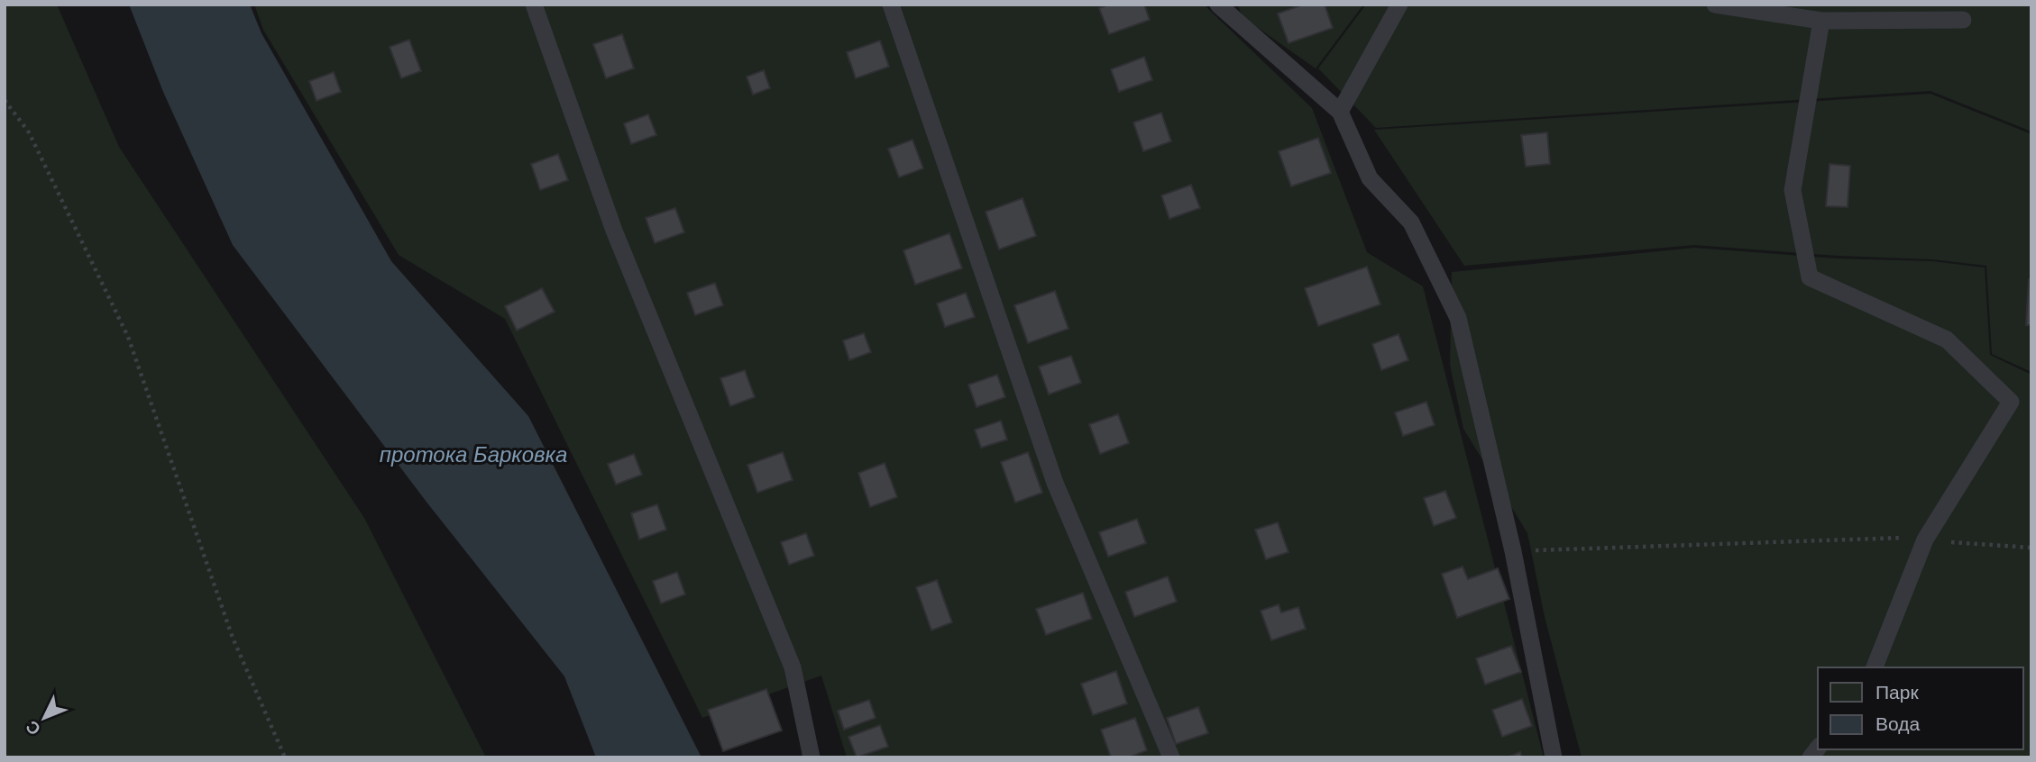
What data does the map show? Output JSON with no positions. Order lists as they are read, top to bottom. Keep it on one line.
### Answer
{"water":["протока Барковка"],"legend":["Парк","Вода"],"north":"bottom left"}
